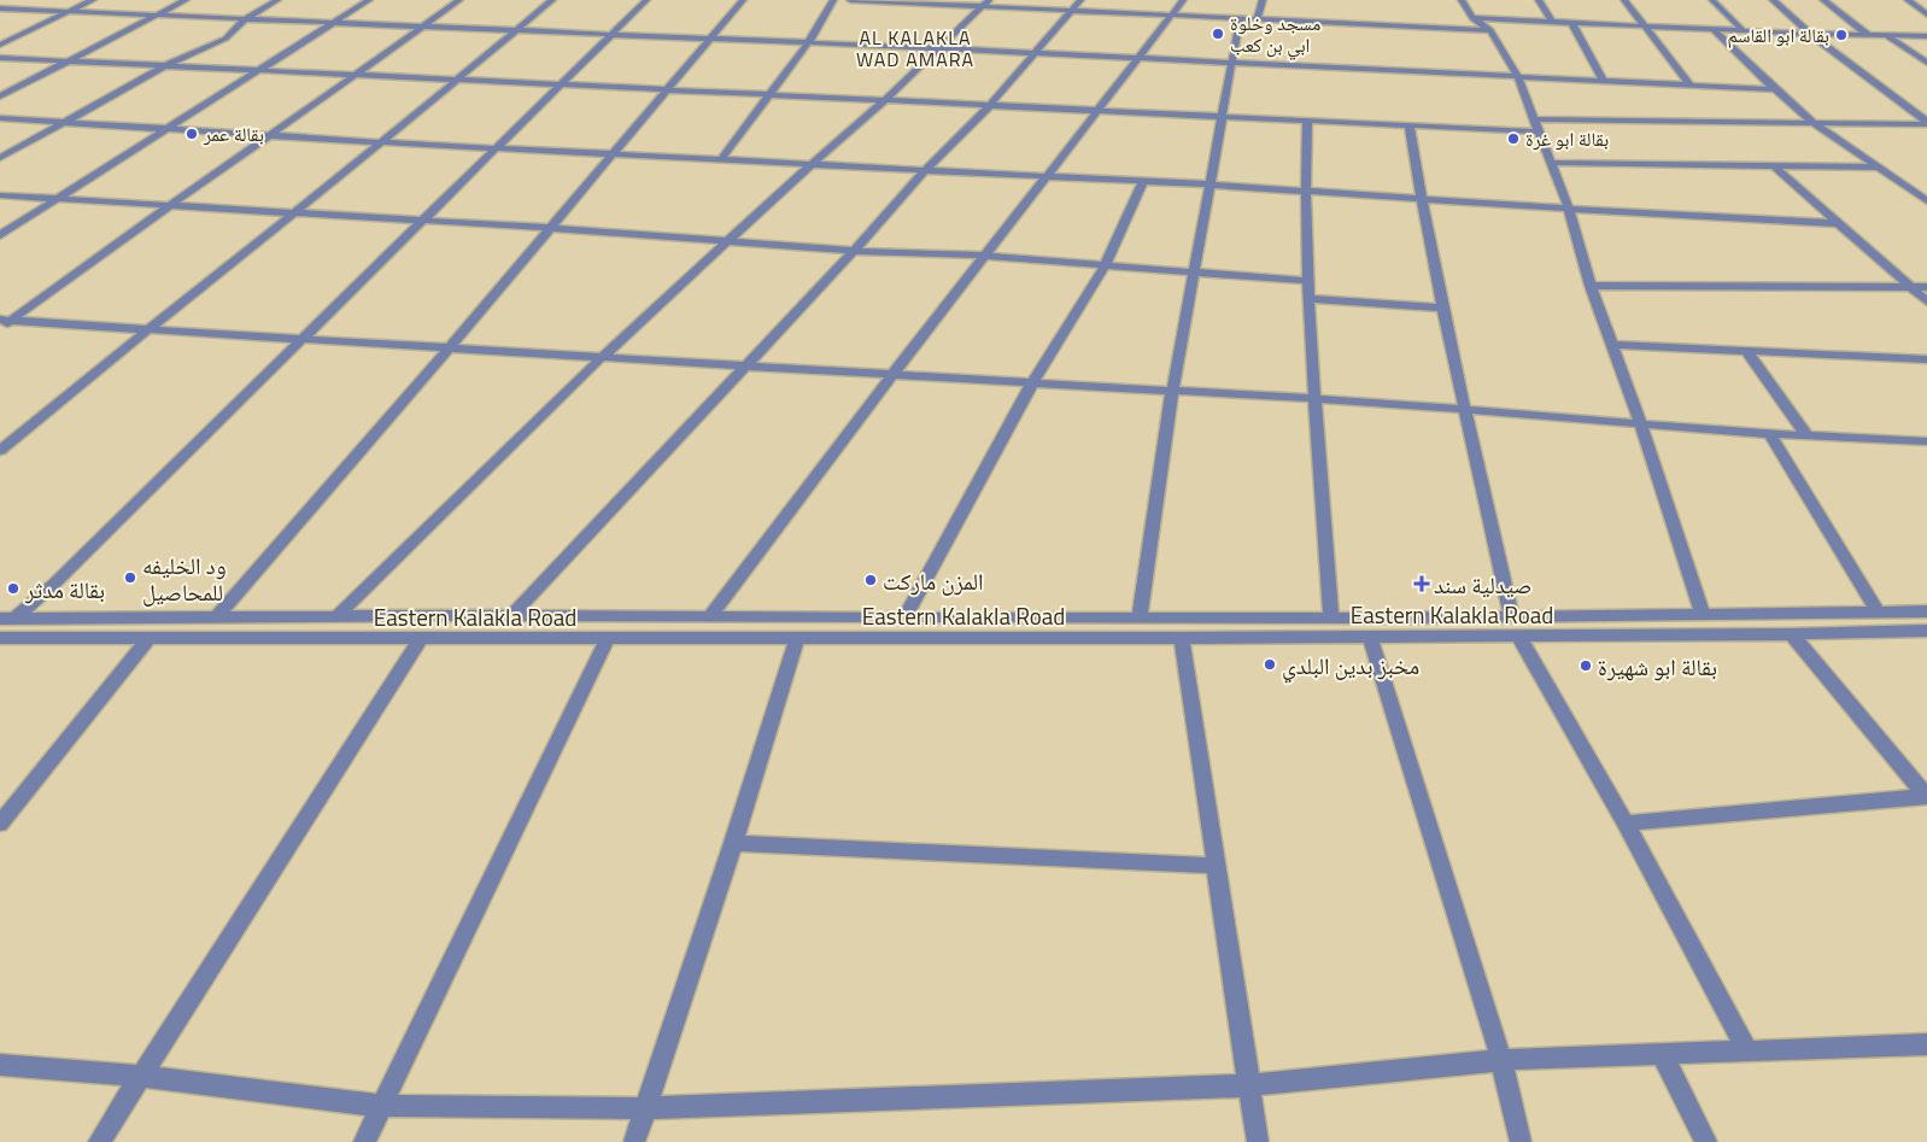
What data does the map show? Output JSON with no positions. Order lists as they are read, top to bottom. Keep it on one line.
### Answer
{"streets":{"street":["Eastern Kalakla Road"]},"districts":["AL KALAKLA WAD AMARA"],"places":{"other":["مسجد وخلوة ابي بن كعب","بقالة ابو القاسم","بقالة عمر","بقالة ابو غرة","ود الخليفه للمحاصيل","المزن ماركت","بقالة مدثر","مخبز بدين البلدي","بقالة ابو شهيرة"],"health":["صيدلية سند"]}}
